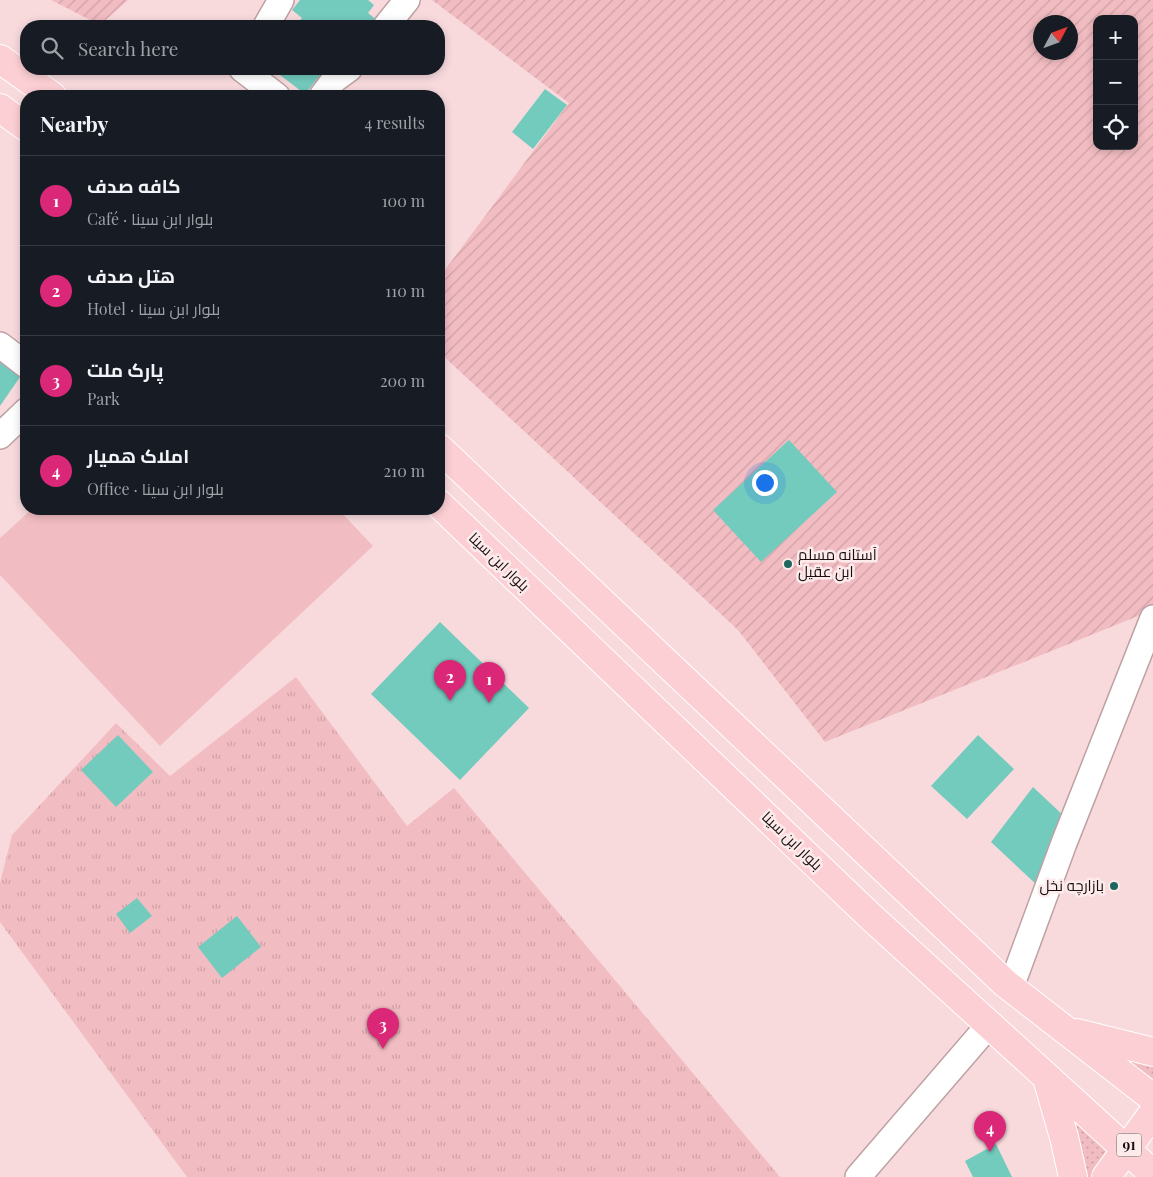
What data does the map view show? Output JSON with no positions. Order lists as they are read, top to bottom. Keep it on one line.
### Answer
{"streets":{"main road":["بلوار ابن سینا","91"]},"crossings":[["بلوار ابن سینا","91"]],"places":["آستانه مسلم ابن عقیل","بازارچه نخل"],"north":"top right","page":{"map_buttons":["+","−"],"search":"Search here","heading":["Nearby","4 results"],"list":[{"mark":"1","name":"کافه صدف","note":"Café · بلوار ابن سینا","value":"100 m"},{"mark":"2","name":"هتل صدف","note":"Hotel · بلوار ابن سینا","value":"110 m"},{"mark":"3","name":"پارک ملت","note":"Park","value":"200 m"},{"mark":"4","name":"املاک همیار","note":"Office · بلوار ابن سینا","value":"210 m"}],"pins":["2","1","3","4"]}}
